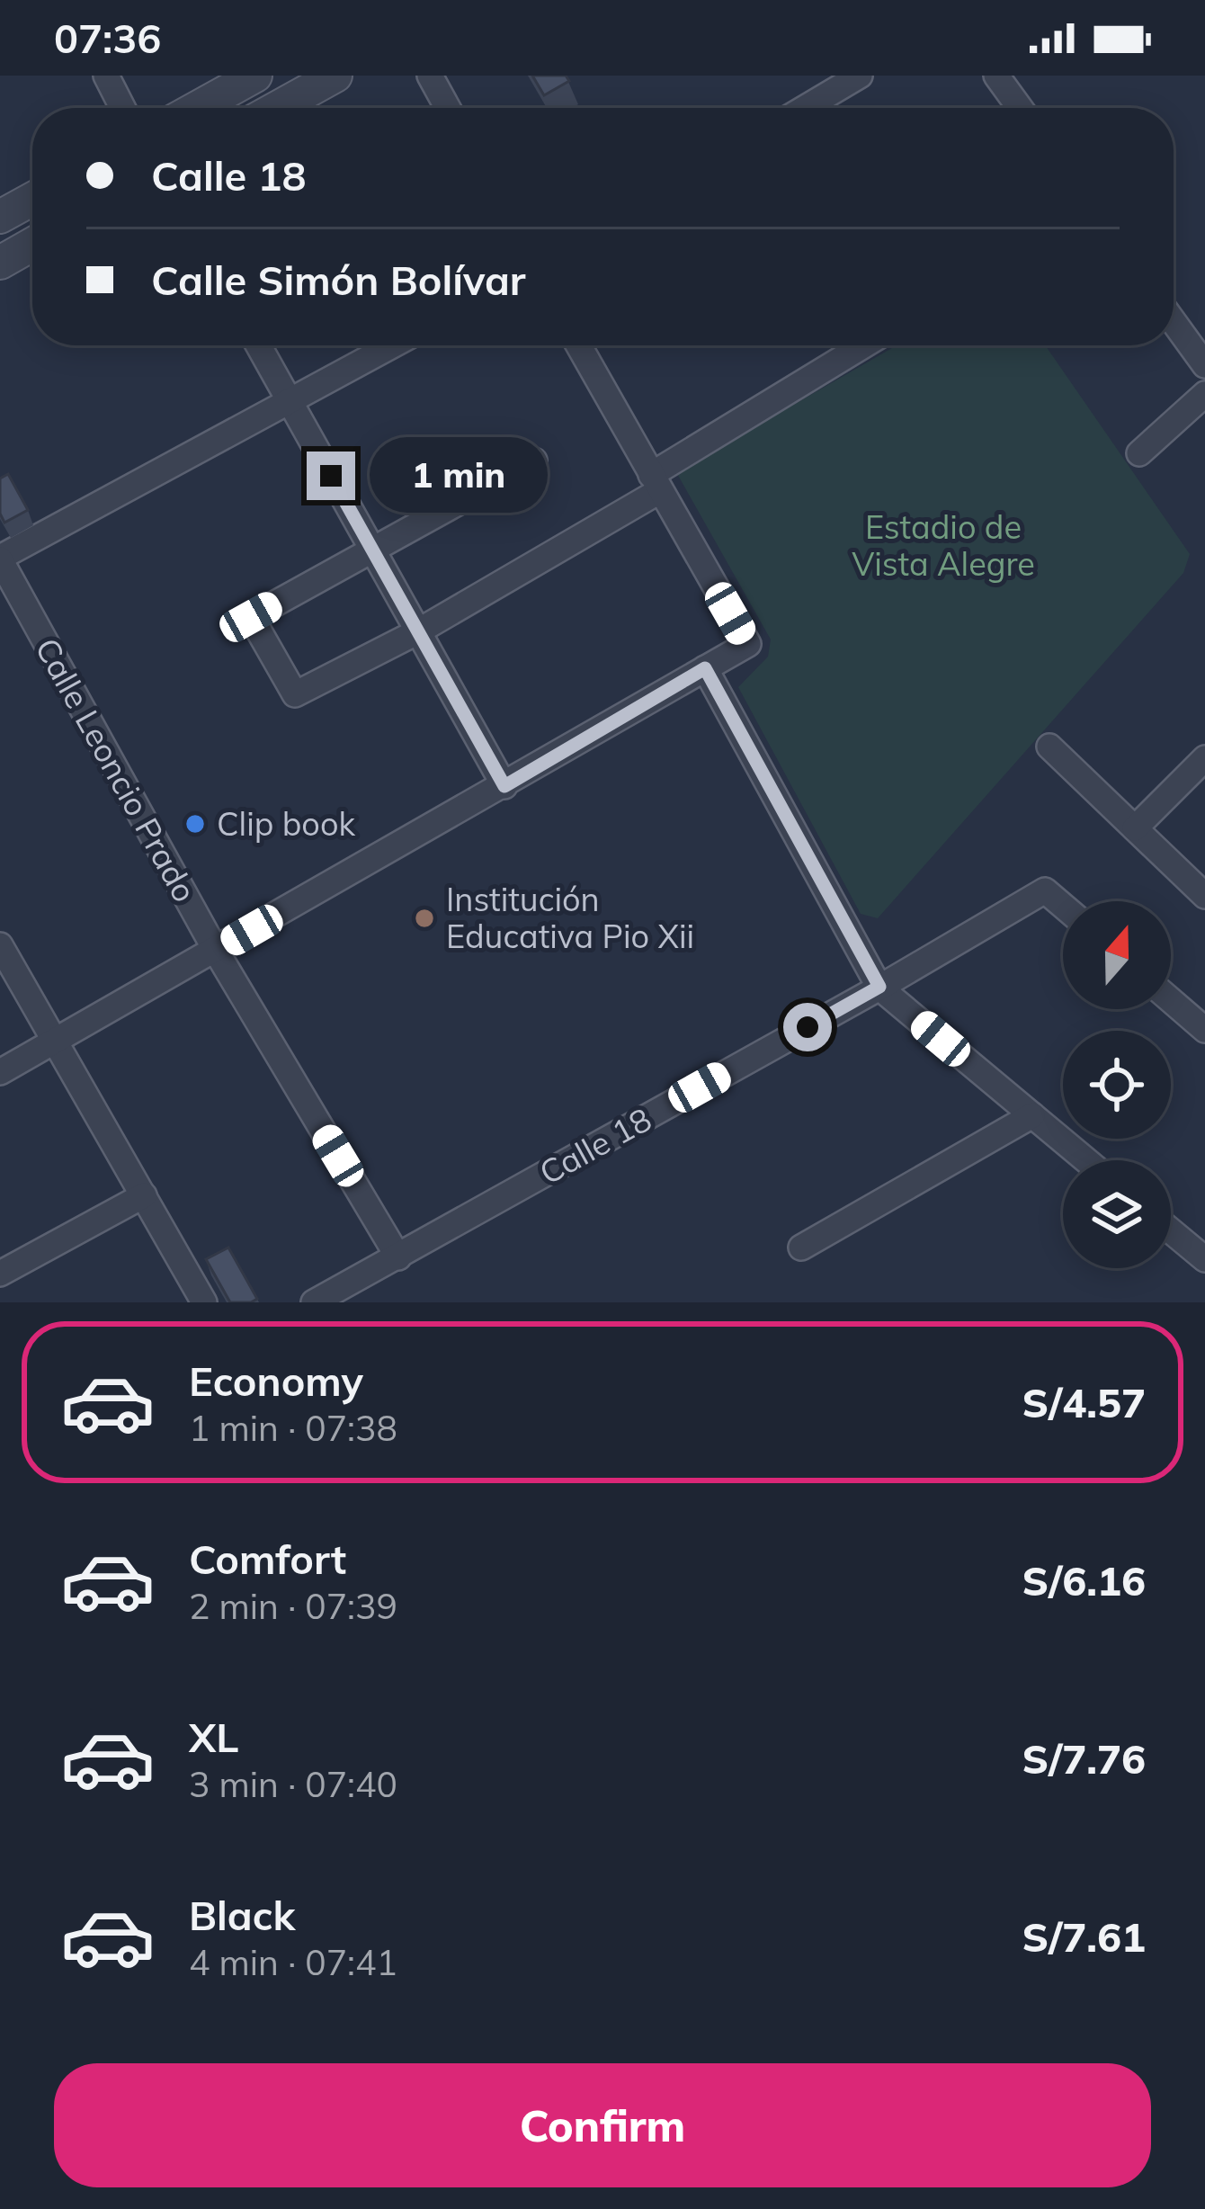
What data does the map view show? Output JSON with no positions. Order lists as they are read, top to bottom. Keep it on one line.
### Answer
{"streets":{"street":["Calle Leoncio Prado","Calle 18"]},"crossings":[["Calle Leoncio Prado","Calle 18"]],"parks":["Estadio de Vista Alegre"],"places":["Clip book","Institución Educativa Pio Xii"],"north":"top","page":{"status":"07:36","banner":["Calle 18","Calle Simón Bolívar"],"bubble":"1 min","list":[{"name":"Economy","note":"1 min · 07:38","value":"S/4.57"},{"name":"Comfort","note":"2 min · 07:39","value":"S/6.16"},{"name":"XL","note":"3 min · 07:40","value":"S/7.76"},{"name":"Black","note":"4 min · 07:41","value":"S/7.61"}],"buttons":"Confirm"}}
